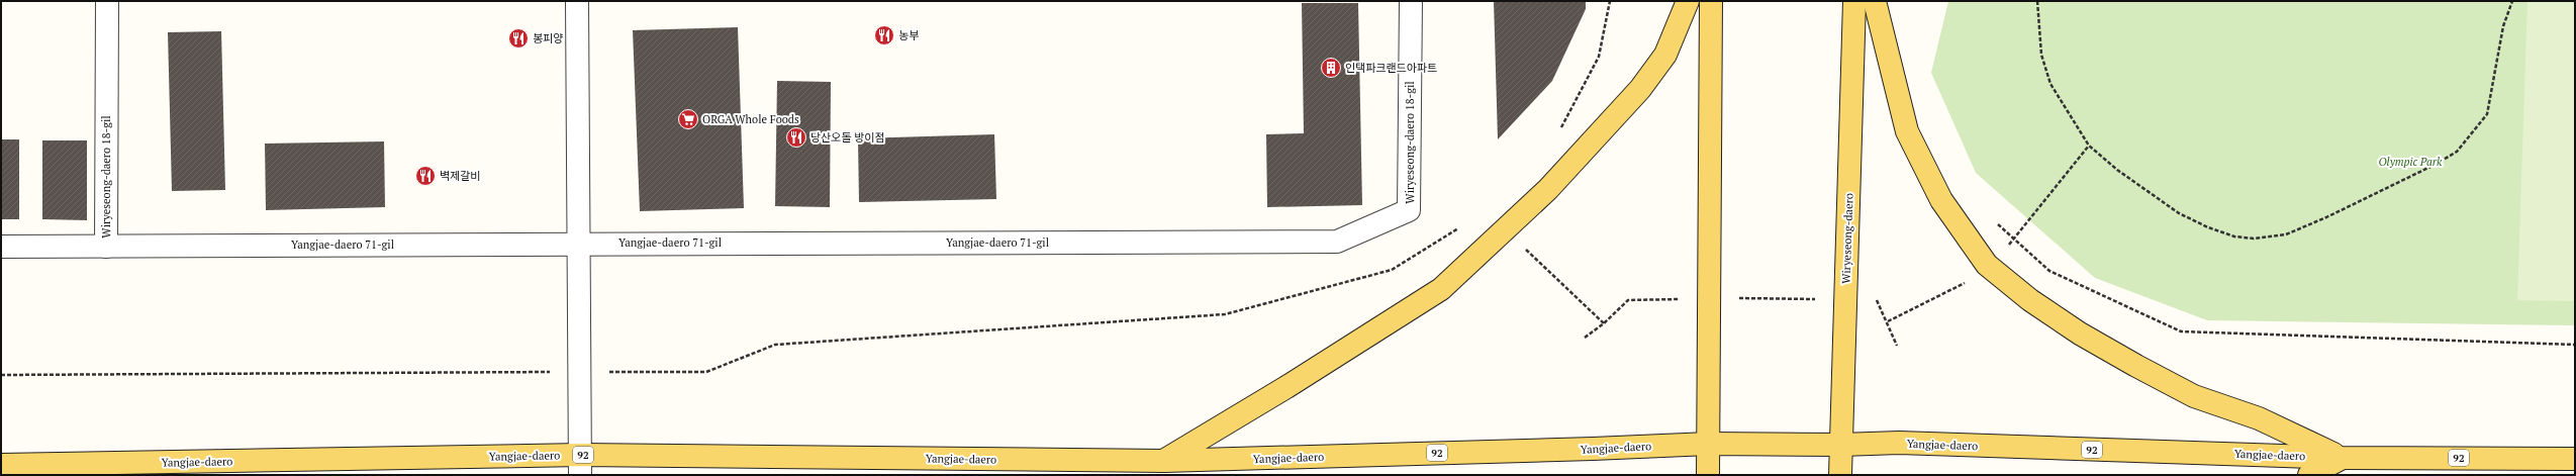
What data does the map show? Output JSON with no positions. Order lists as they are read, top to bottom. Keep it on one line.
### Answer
{"streets":{"main road":["Wiryeseong-daero","Yangjae-daero","92"],"street":["Wiryeseong-daero 18-gil","Yangjae-daero 71-gil"]},"crossings":[["Wiryeseong-daero 18-gil","Yangjae-daero 71-gil"],["Wiryeseong-daero","Yangjae-daero"]],"parks":["Olympic Park"],"places":{"restaurant":["농부","봉피양","당산오돌 방이점","벽제갈비"],"building":["인택파크랜드아파트"],"supermarket":["ORGA Whole Foods"]}}
